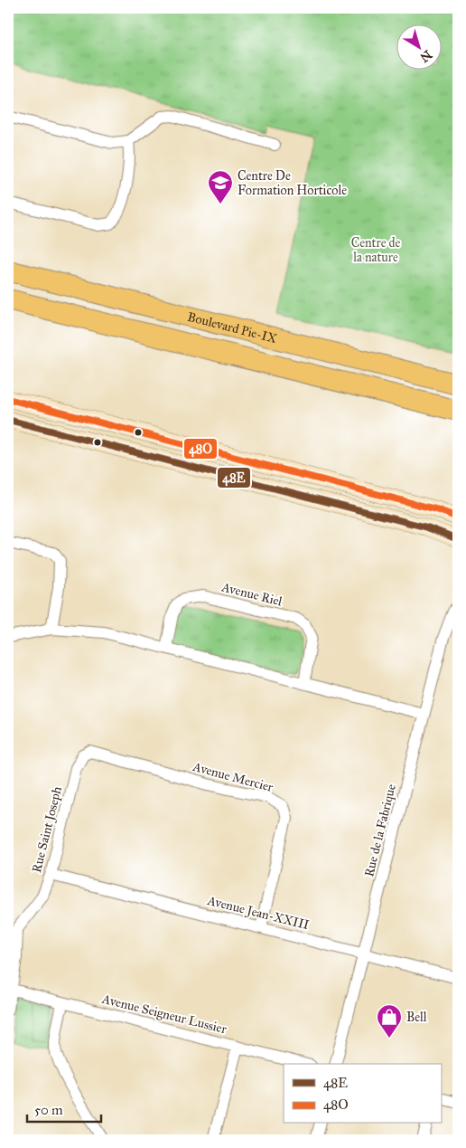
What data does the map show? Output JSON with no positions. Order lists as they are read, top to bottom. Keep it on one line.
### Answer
{"streets":{"highway":["Boulevard Pie-IX"],"street":["Avenue Riel","Avenue Mercier","Rue Saint Joseph","Rue de la Fabrique","Avenue Jean-XXIII","Avenue Seigneur Lussier"]},"crossings":[["Avenue Mercier","Rue Saint Joseph"],["Avenue Mercier","Avenue Jean-XXIII"],["Rue Saint Joseph","Avenue Jean-XXIII"],["Rue Saint Joseph","Avenue Seigneur Lussier"],["Rue de la Fabrique","Avenue Jean-XXIII"]],"parks":["Centre de la nature"],"places":{"school or university":["Centre De Formation Horticole"],"shop":["Bell"]},"lines":["transit line 48O","transit line 48E"],"legend":["48E","48O"],"scale_bar":"50 m","north":"bottom right"}
